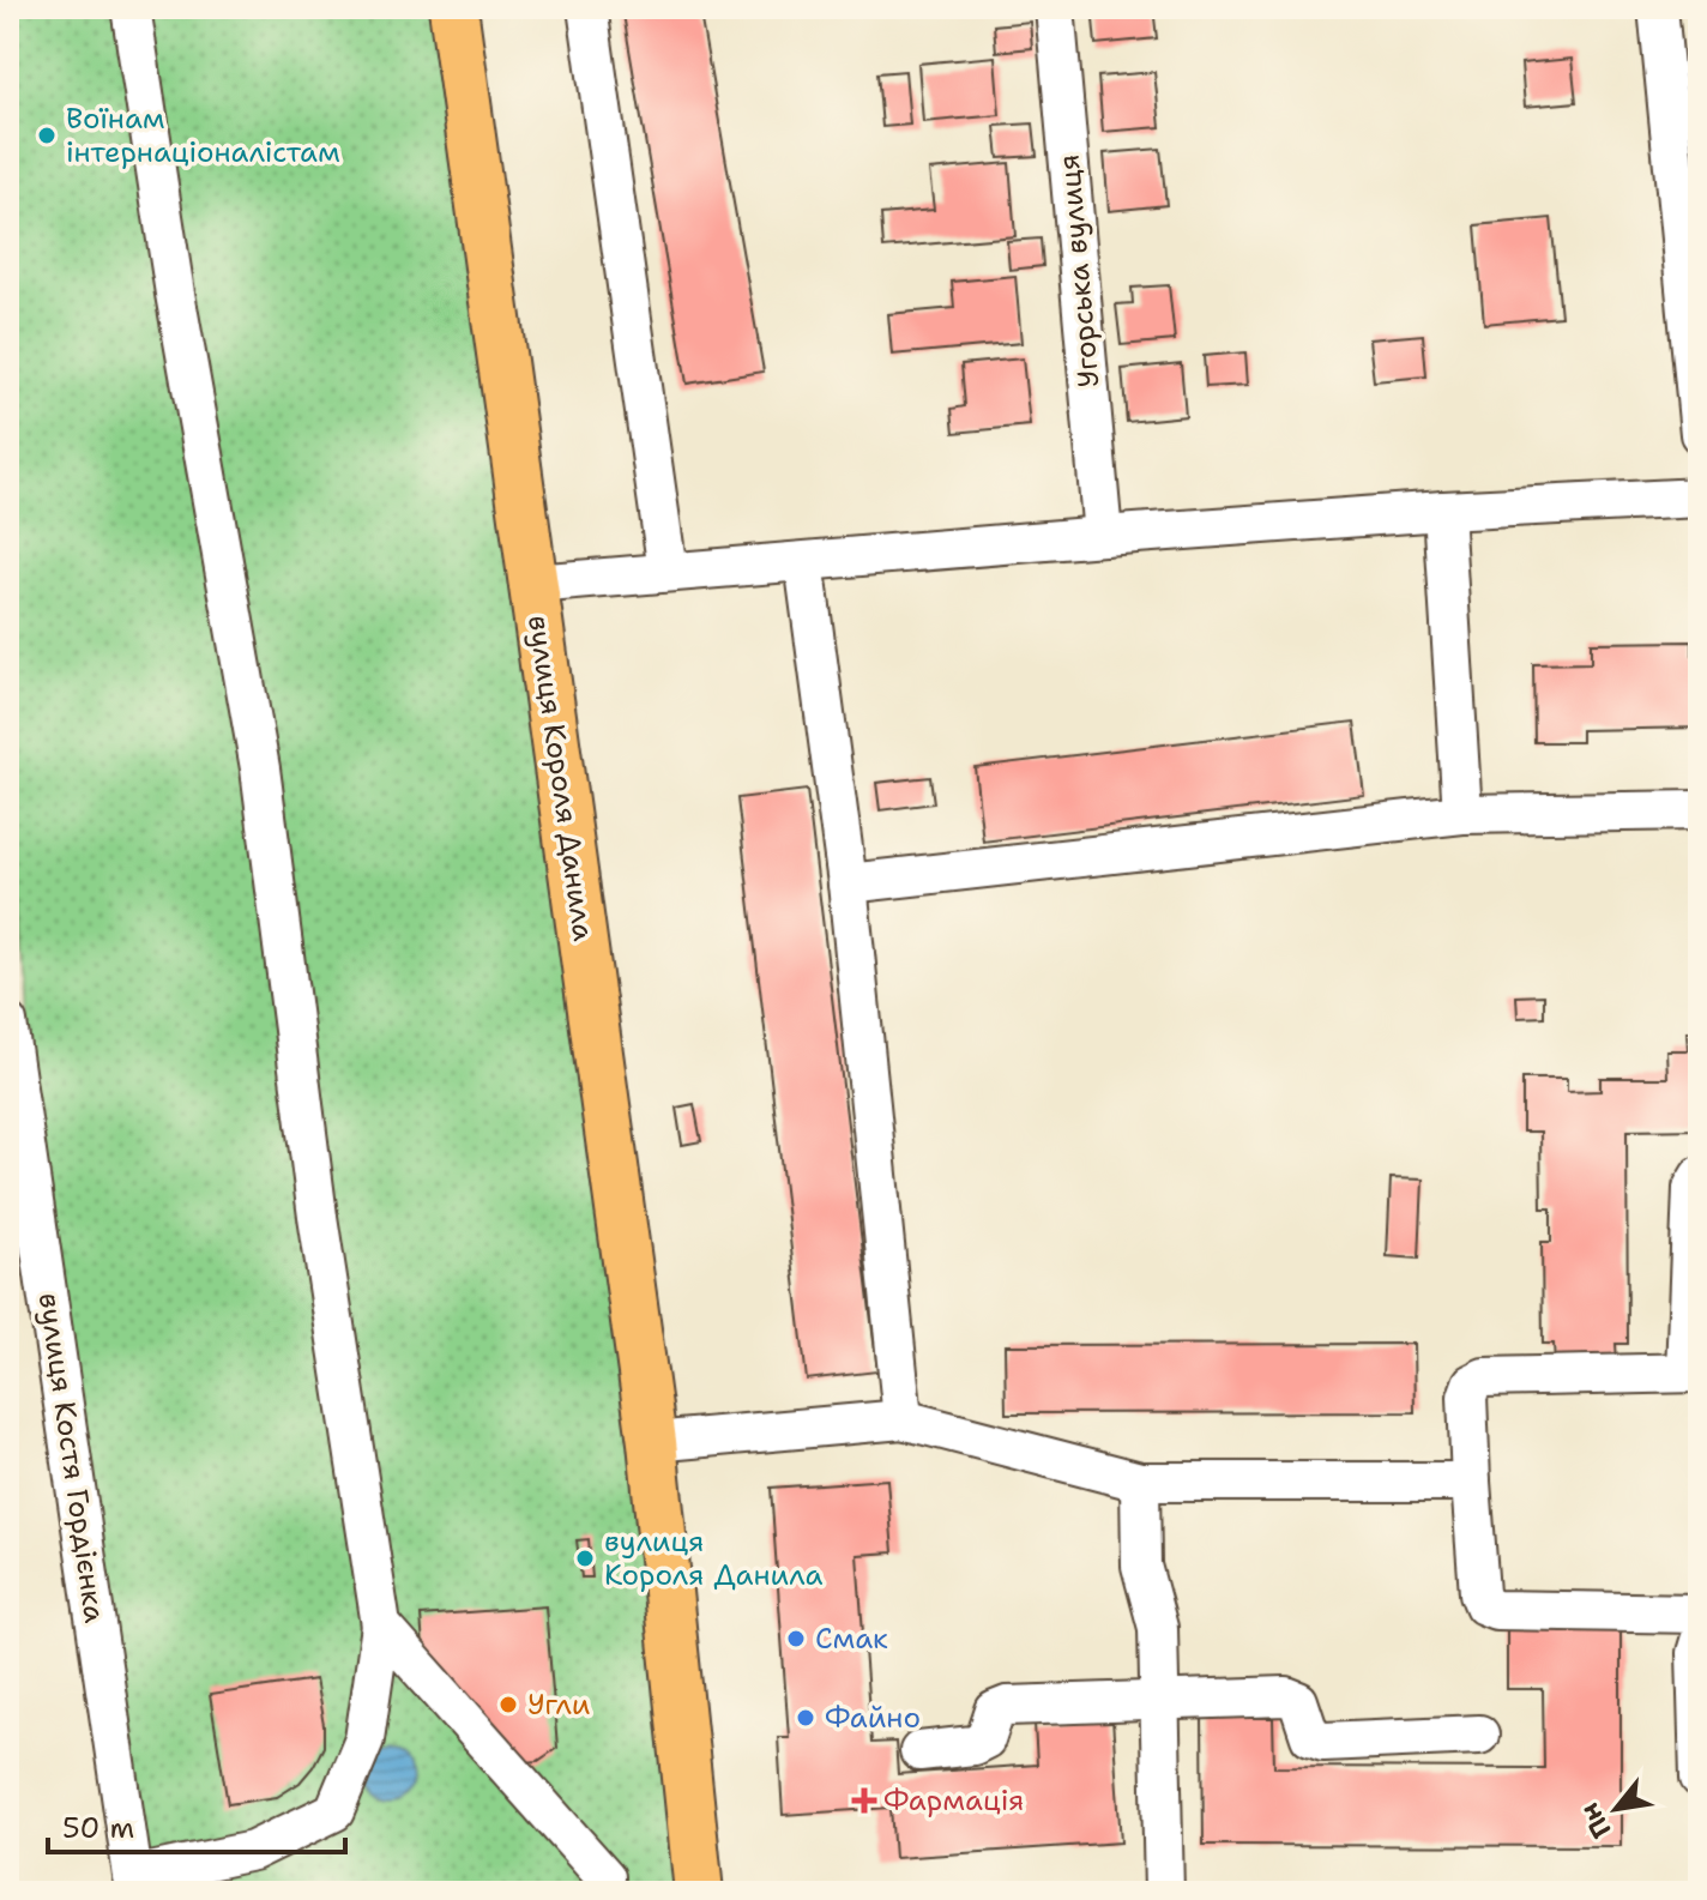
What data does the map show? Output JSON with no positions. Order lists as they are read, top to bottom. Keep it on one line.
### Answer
{"streets":{"main road":["вулиця Короля Данила"],"street":["Угорська вулиця","вулиця Костя Гордієнка"]},"places":{"other":["Воїнам інтернаціоналістам","вулиця Короля Данила","Смак","Угли","Файно"],"health":["Фармація"]},"scale_bar":"50 m","north":"bottom left"}
